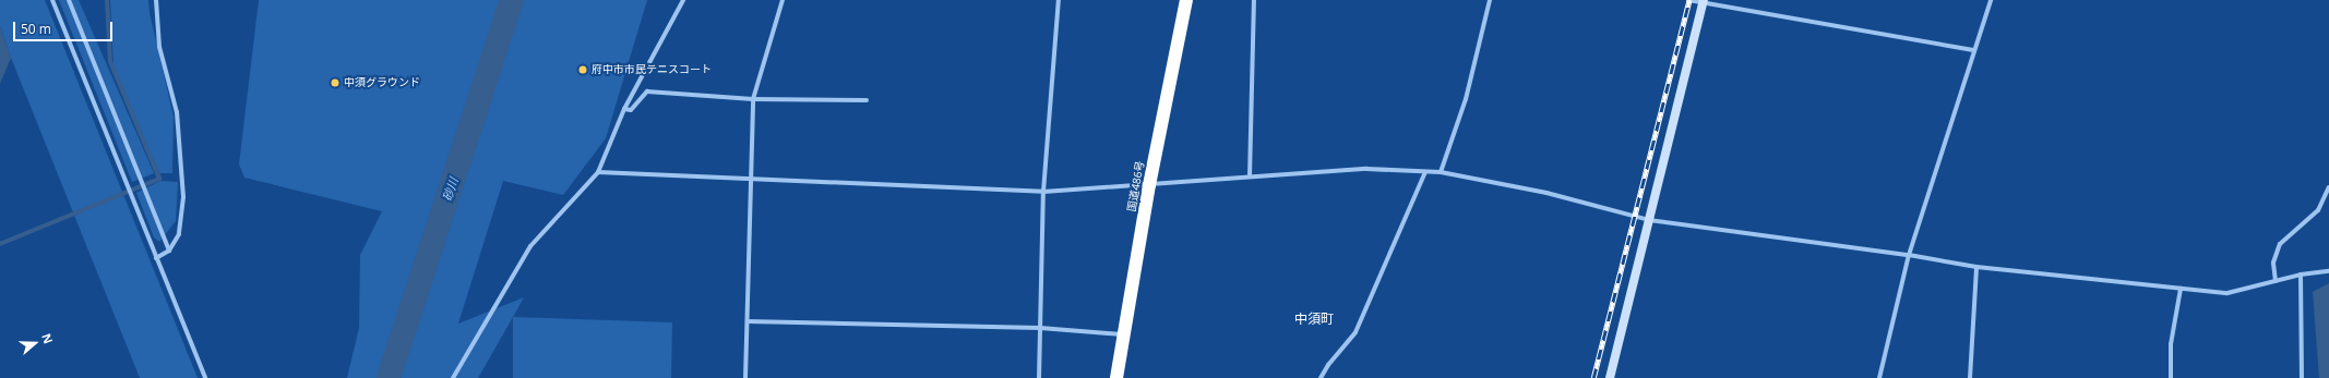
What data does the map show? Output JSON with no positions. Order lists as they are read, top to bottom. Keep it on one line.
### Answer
{"streets":{"highway":["国道486号"]},"districts":["中須町"],"water":["砂川"],"places":["府中市市民テニスコート","中須グラウンド"],"scale_bar":"50 m","north":"right"}
